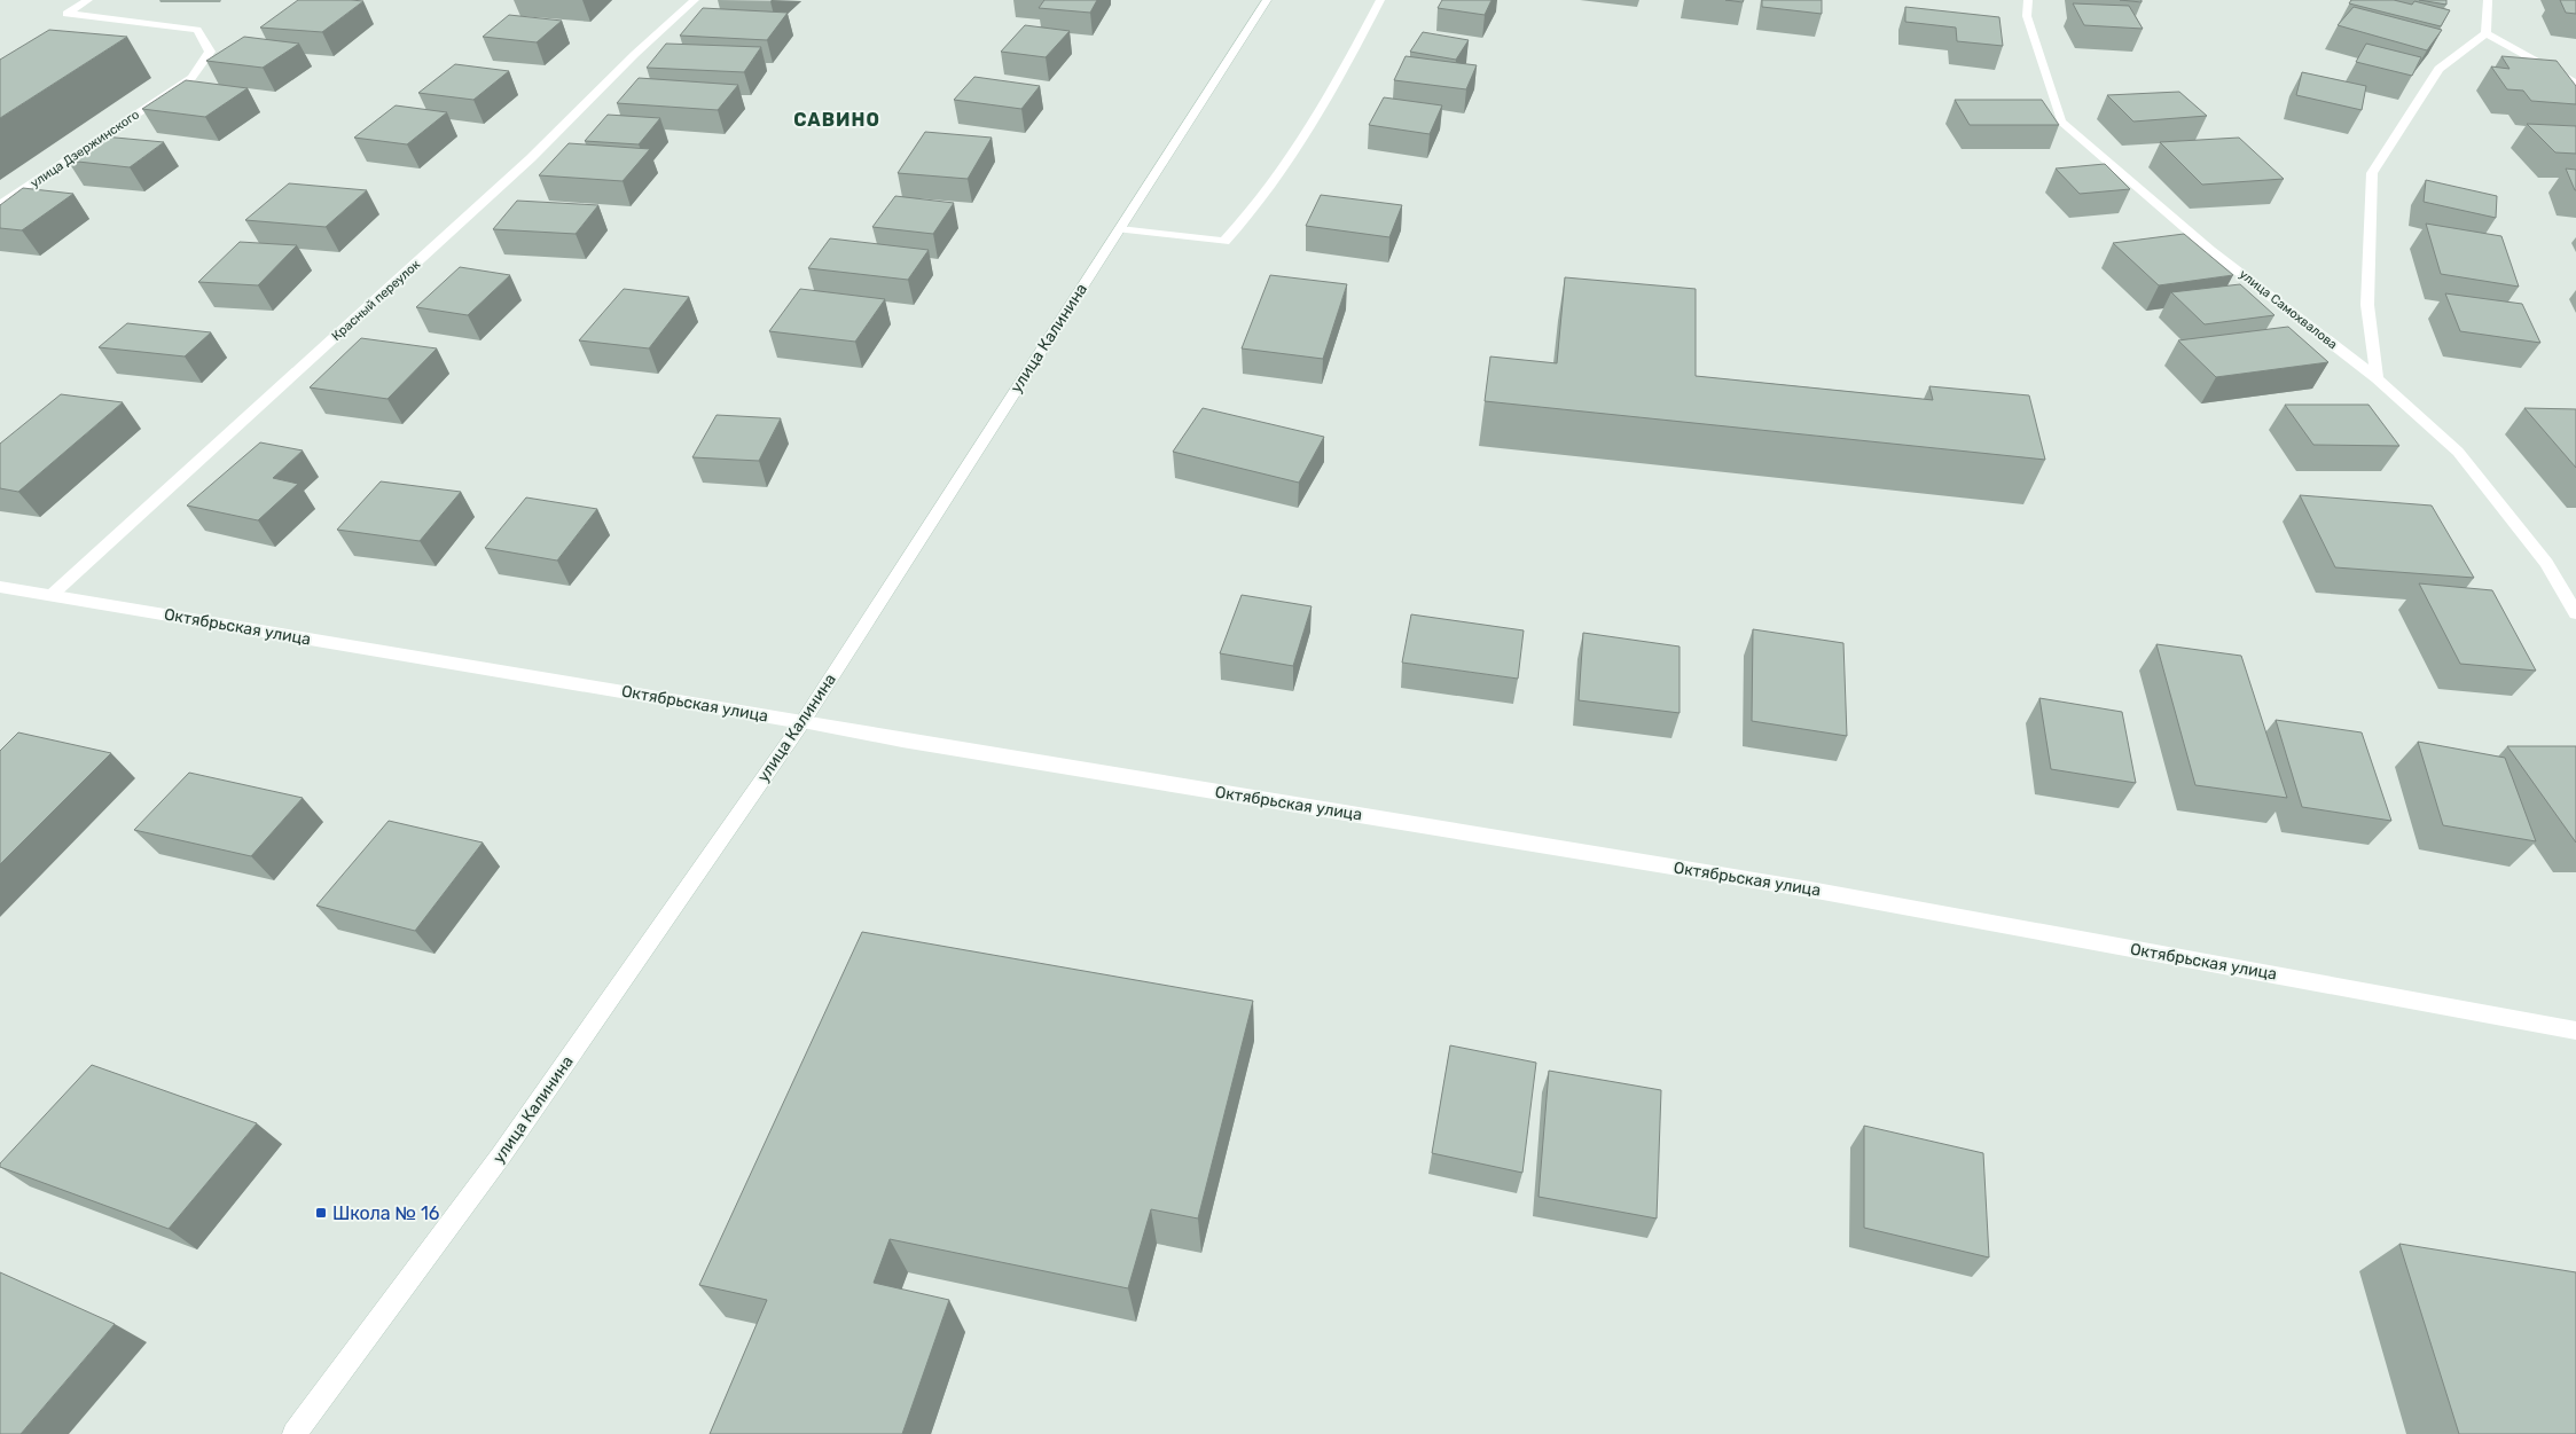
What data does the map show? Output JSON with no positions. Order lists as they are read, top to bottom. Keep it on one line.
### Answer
{"streets":{"street":["улица Дзержинского","Красный переулок","улица Самохвалова","улица Калинина","Октябрьская улица"]},"crossings":[["Красный переулок","Октябрьская улица"],["улица Калинина","Октябрьская улица"]],"districts":["САВИНО"],"places":{"transit":["Школа № 16"]}}
